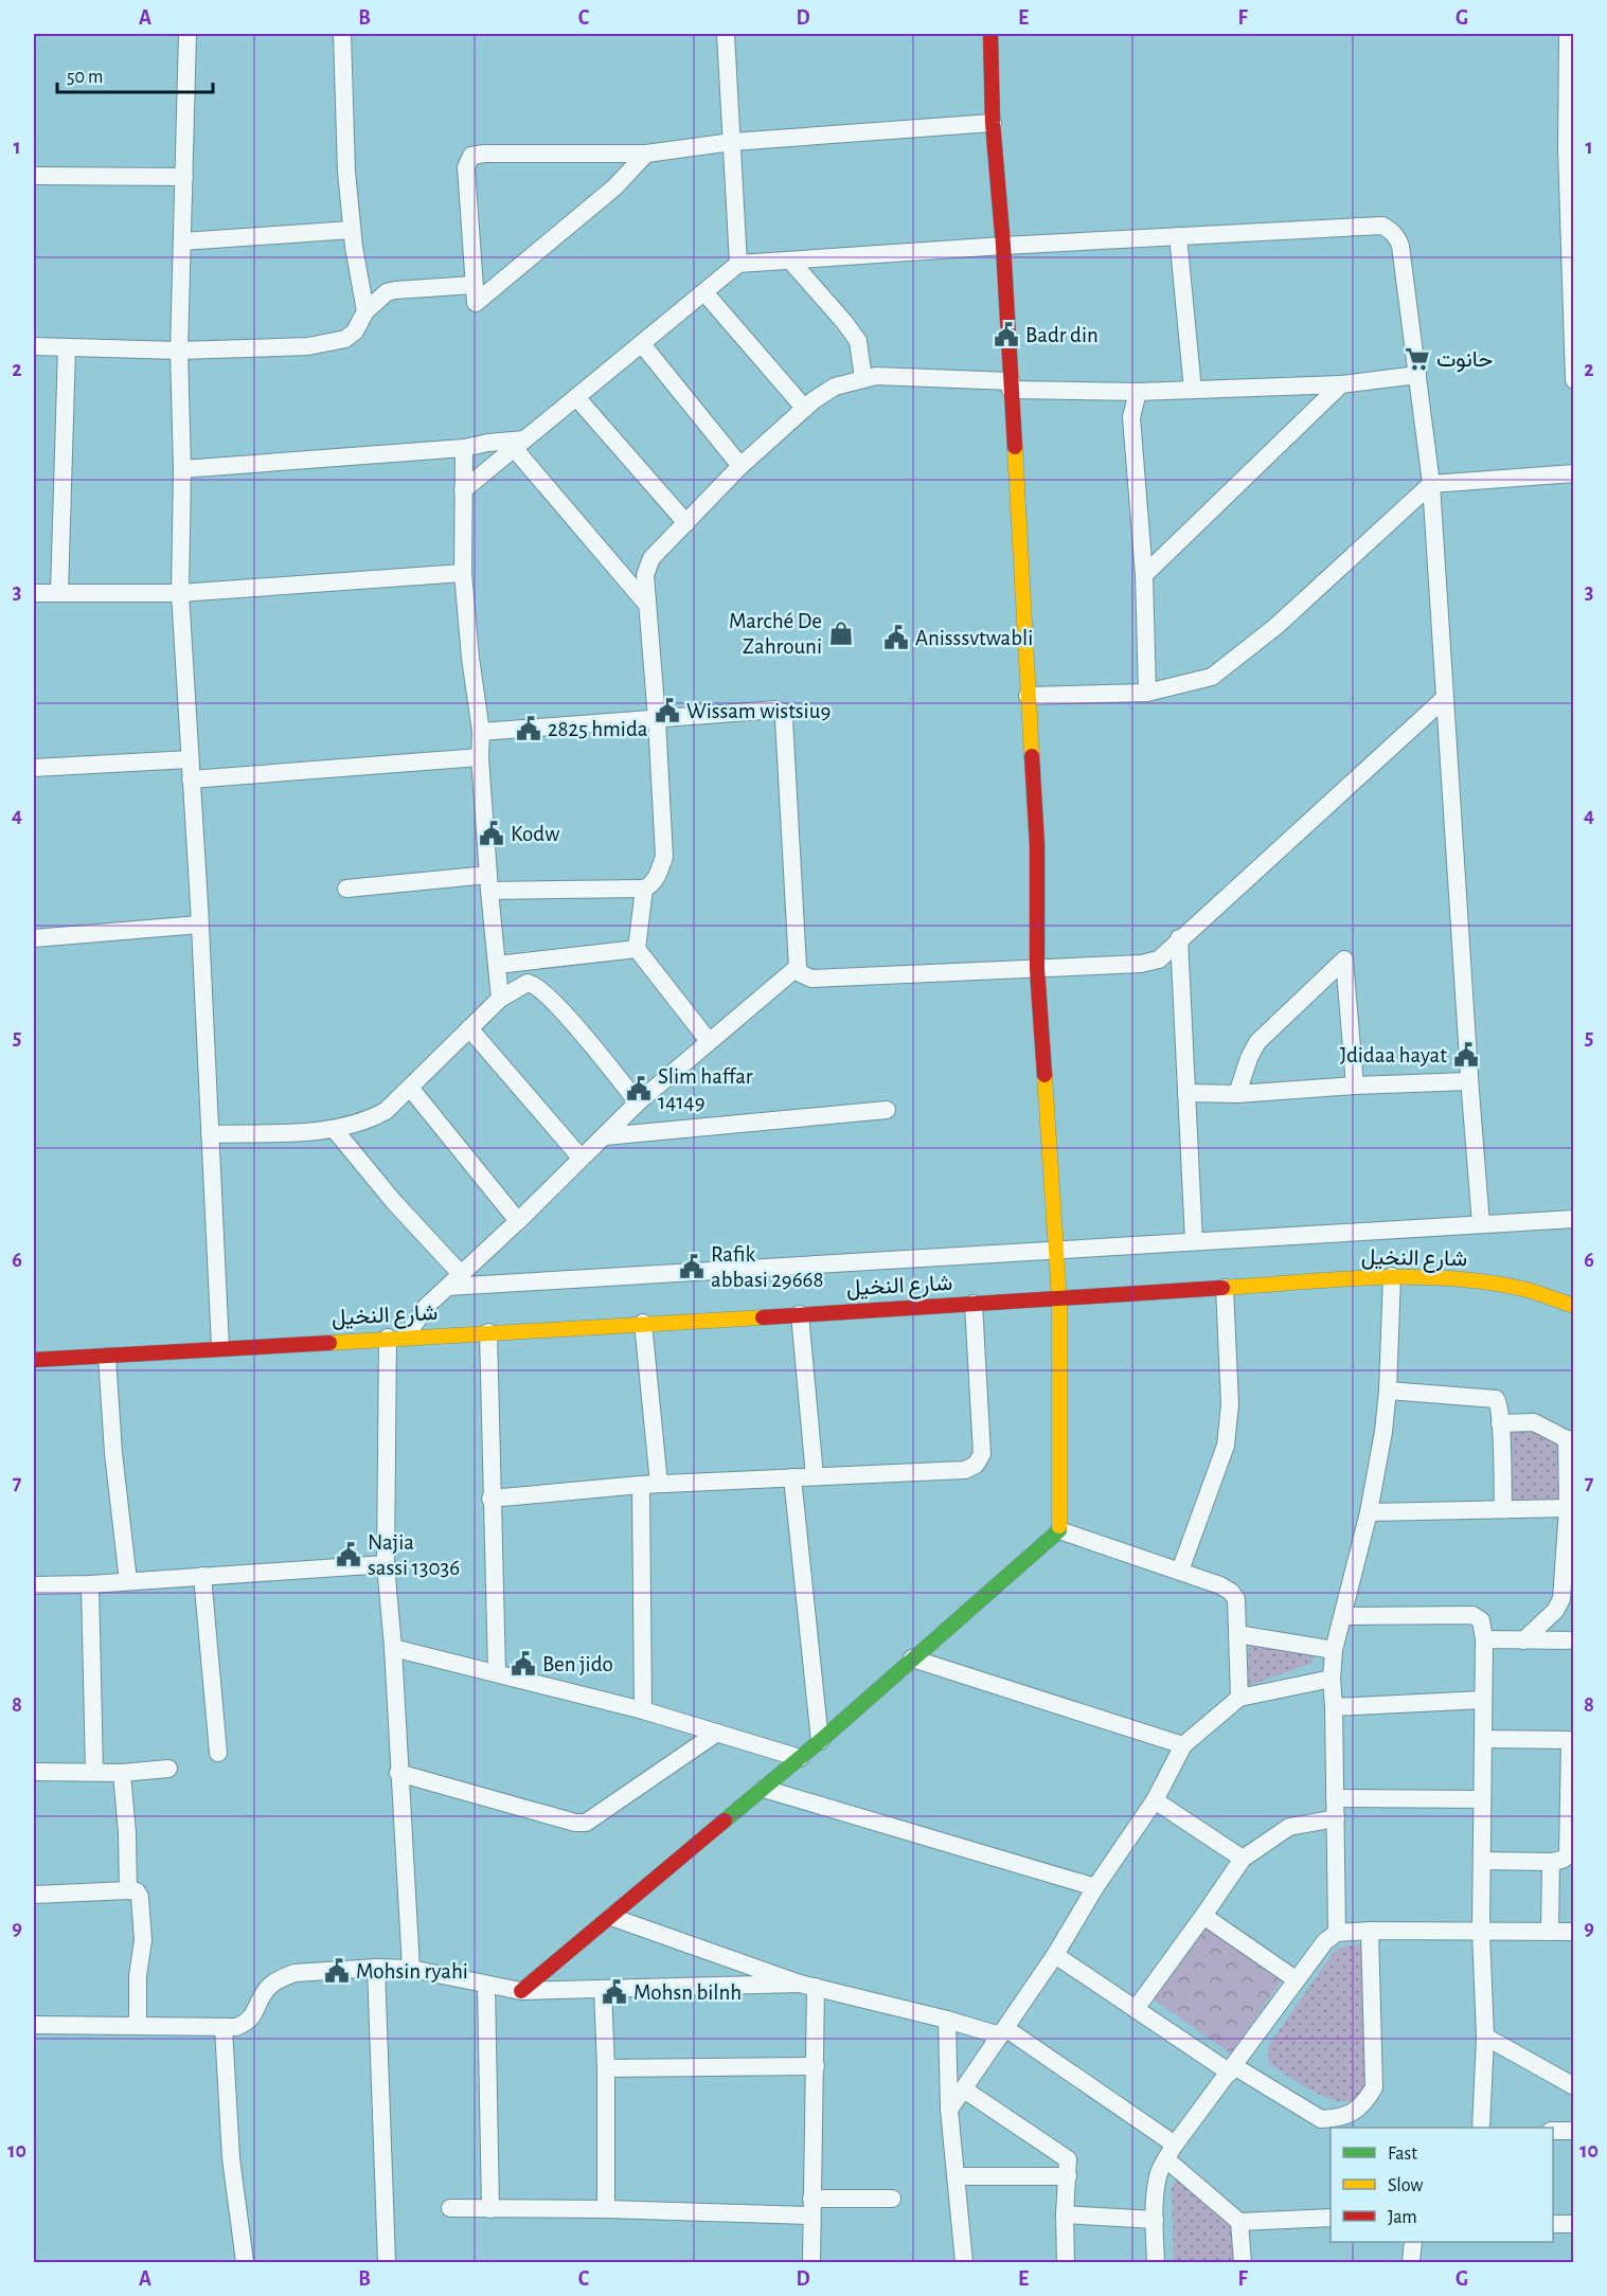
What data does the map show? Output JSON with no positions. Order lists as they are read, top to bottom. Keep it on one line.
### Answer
{"streets":{"street":["شارع النخيل"]},"places":{"public building":["Badr din","Anisssvtwabli","Wissam wistsiu9","2825 hmida","Kodw","Jdidaa hayat","Slim haffar 14149","Rafik abbasi 29668","Najia sassi 13036","Ben jido","Mohsin ryahi","Mohsn bilnh"],"supermarket":["حانوت"],"shop":["Marché De Zahrouni"]},"legend":["Fast","Slow","Jam"],"scale_bar":"50 m","grid":{"columns":["A","B","C","D","E","F","G"],"rows":["1","2","3","4","5","6","7","8","9","10"]}}
